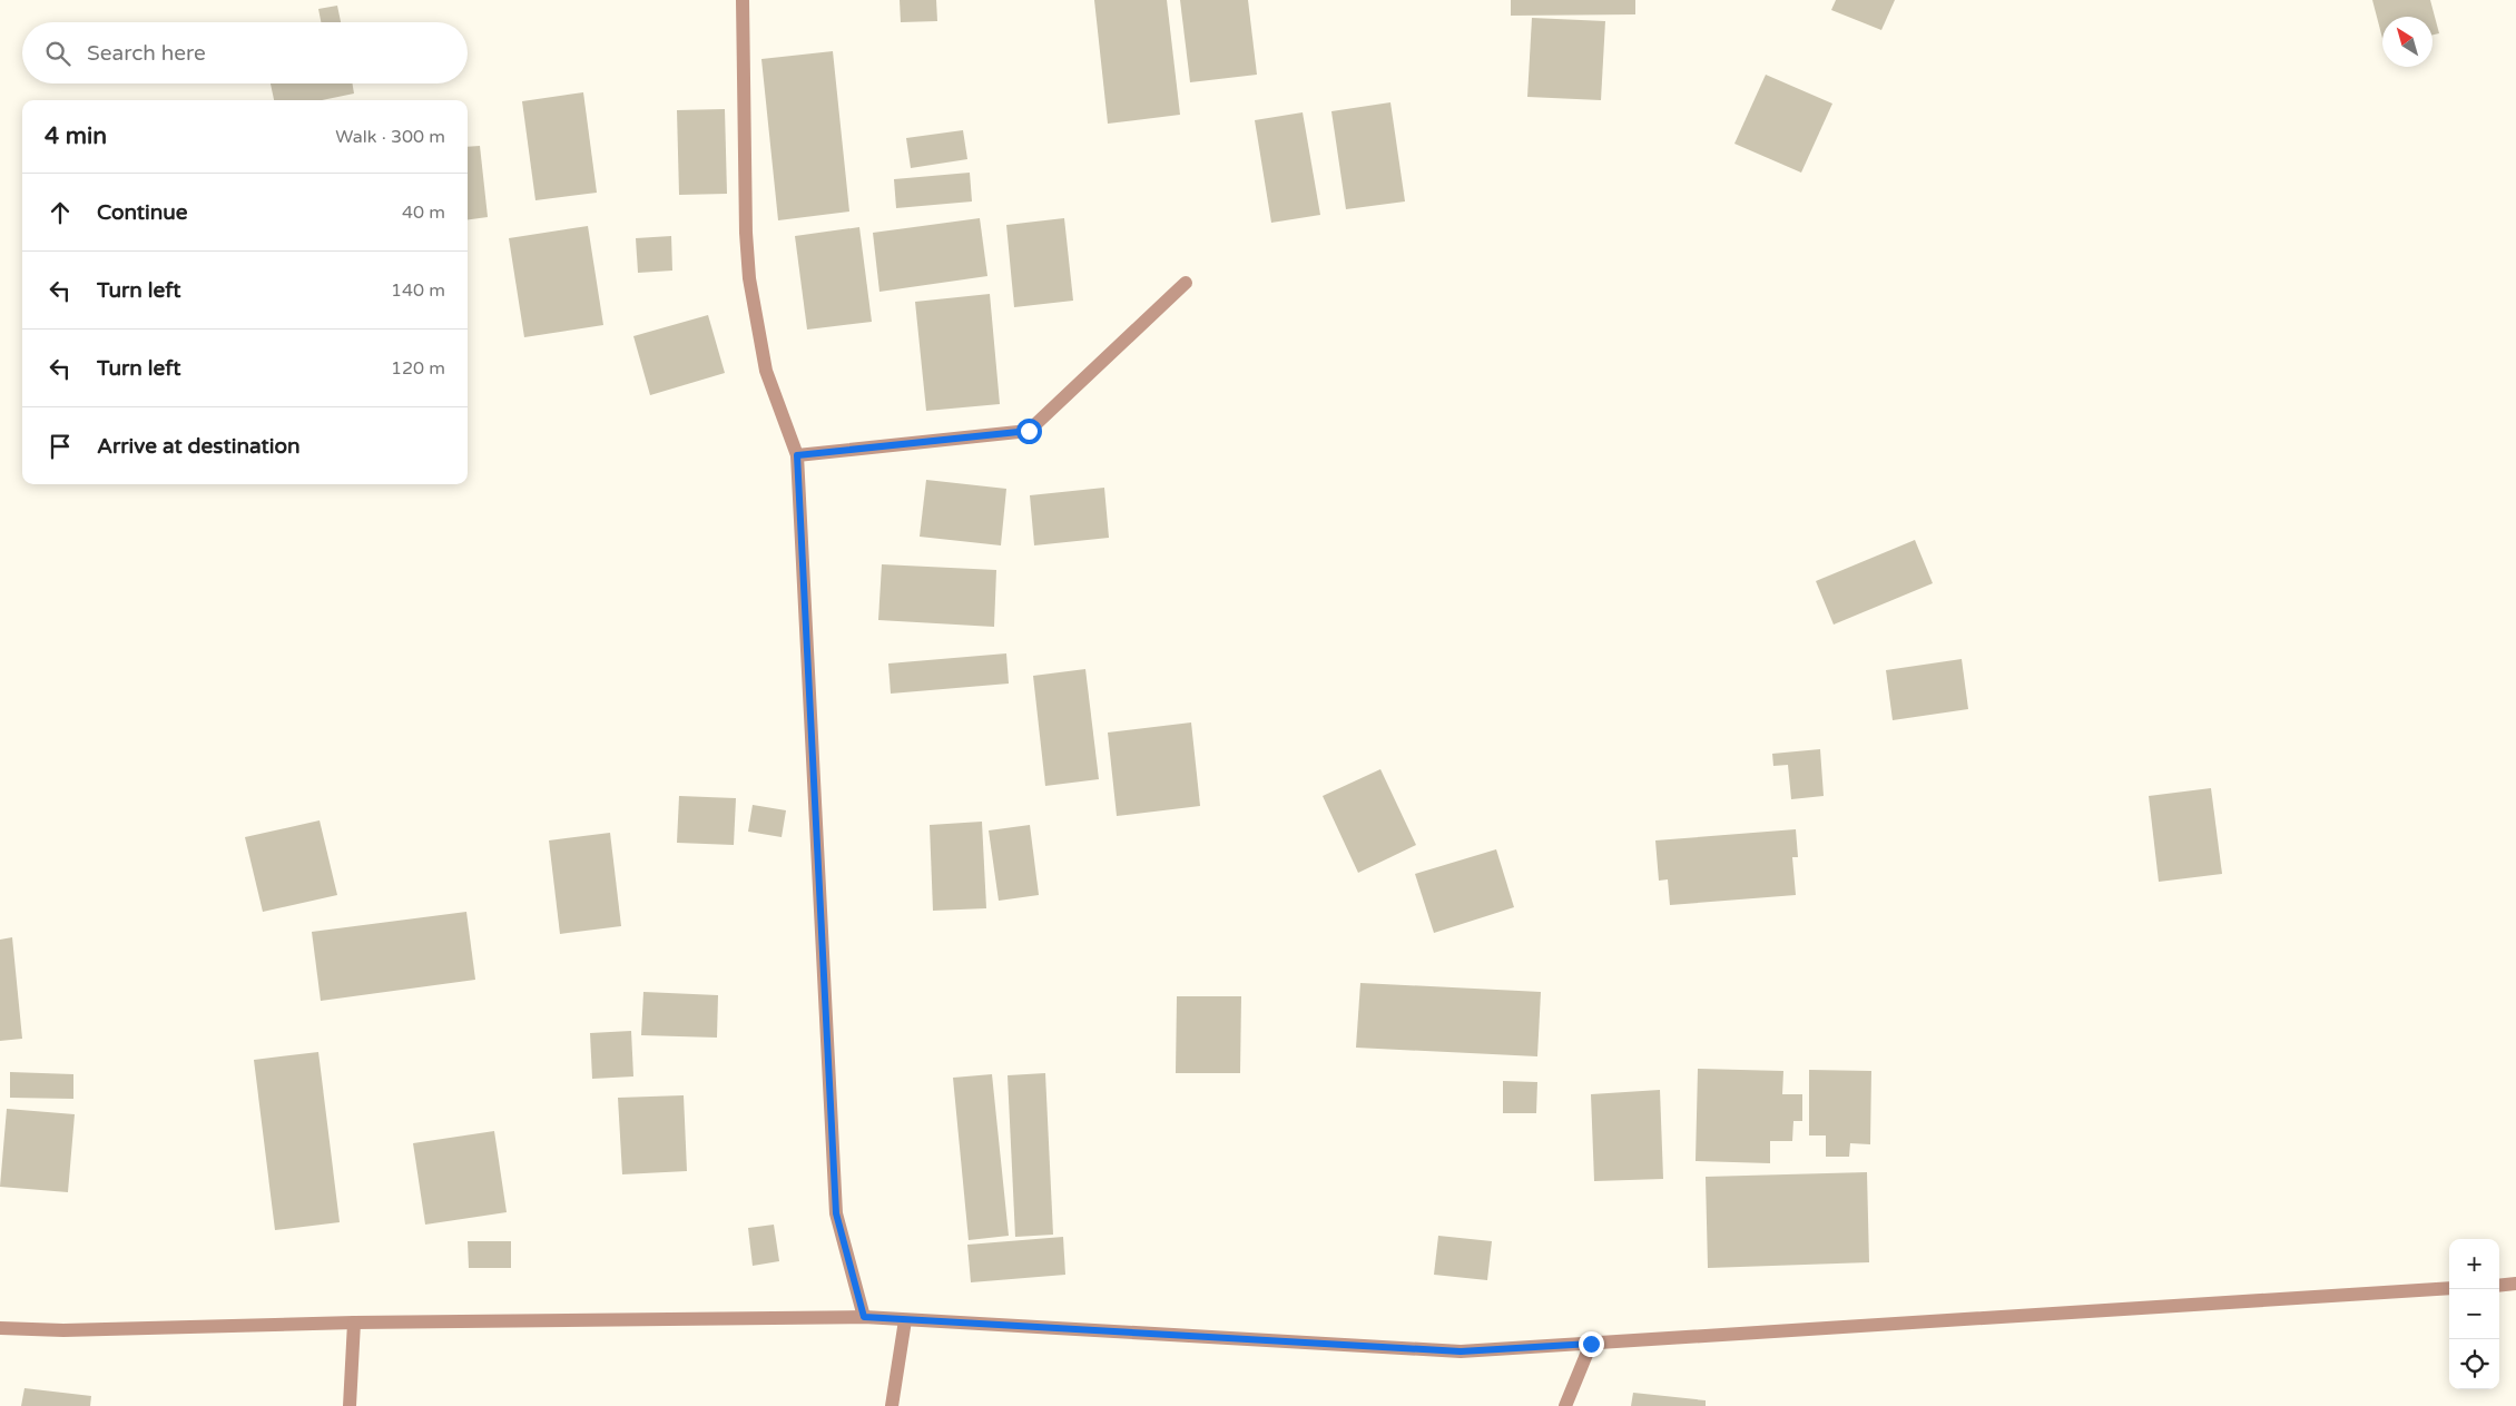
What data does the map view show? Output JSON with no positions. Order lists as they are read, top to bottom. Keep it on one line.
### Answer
{"north":"top left","page":{"search":"Search here","heading":["4 min","Walk · 300 m"],"list":[["Continue","40 m"],["Turn left","140 m"],["Turn left","120 m"],"Arrive at destination"],"map_buttons":["+","−"]}}
